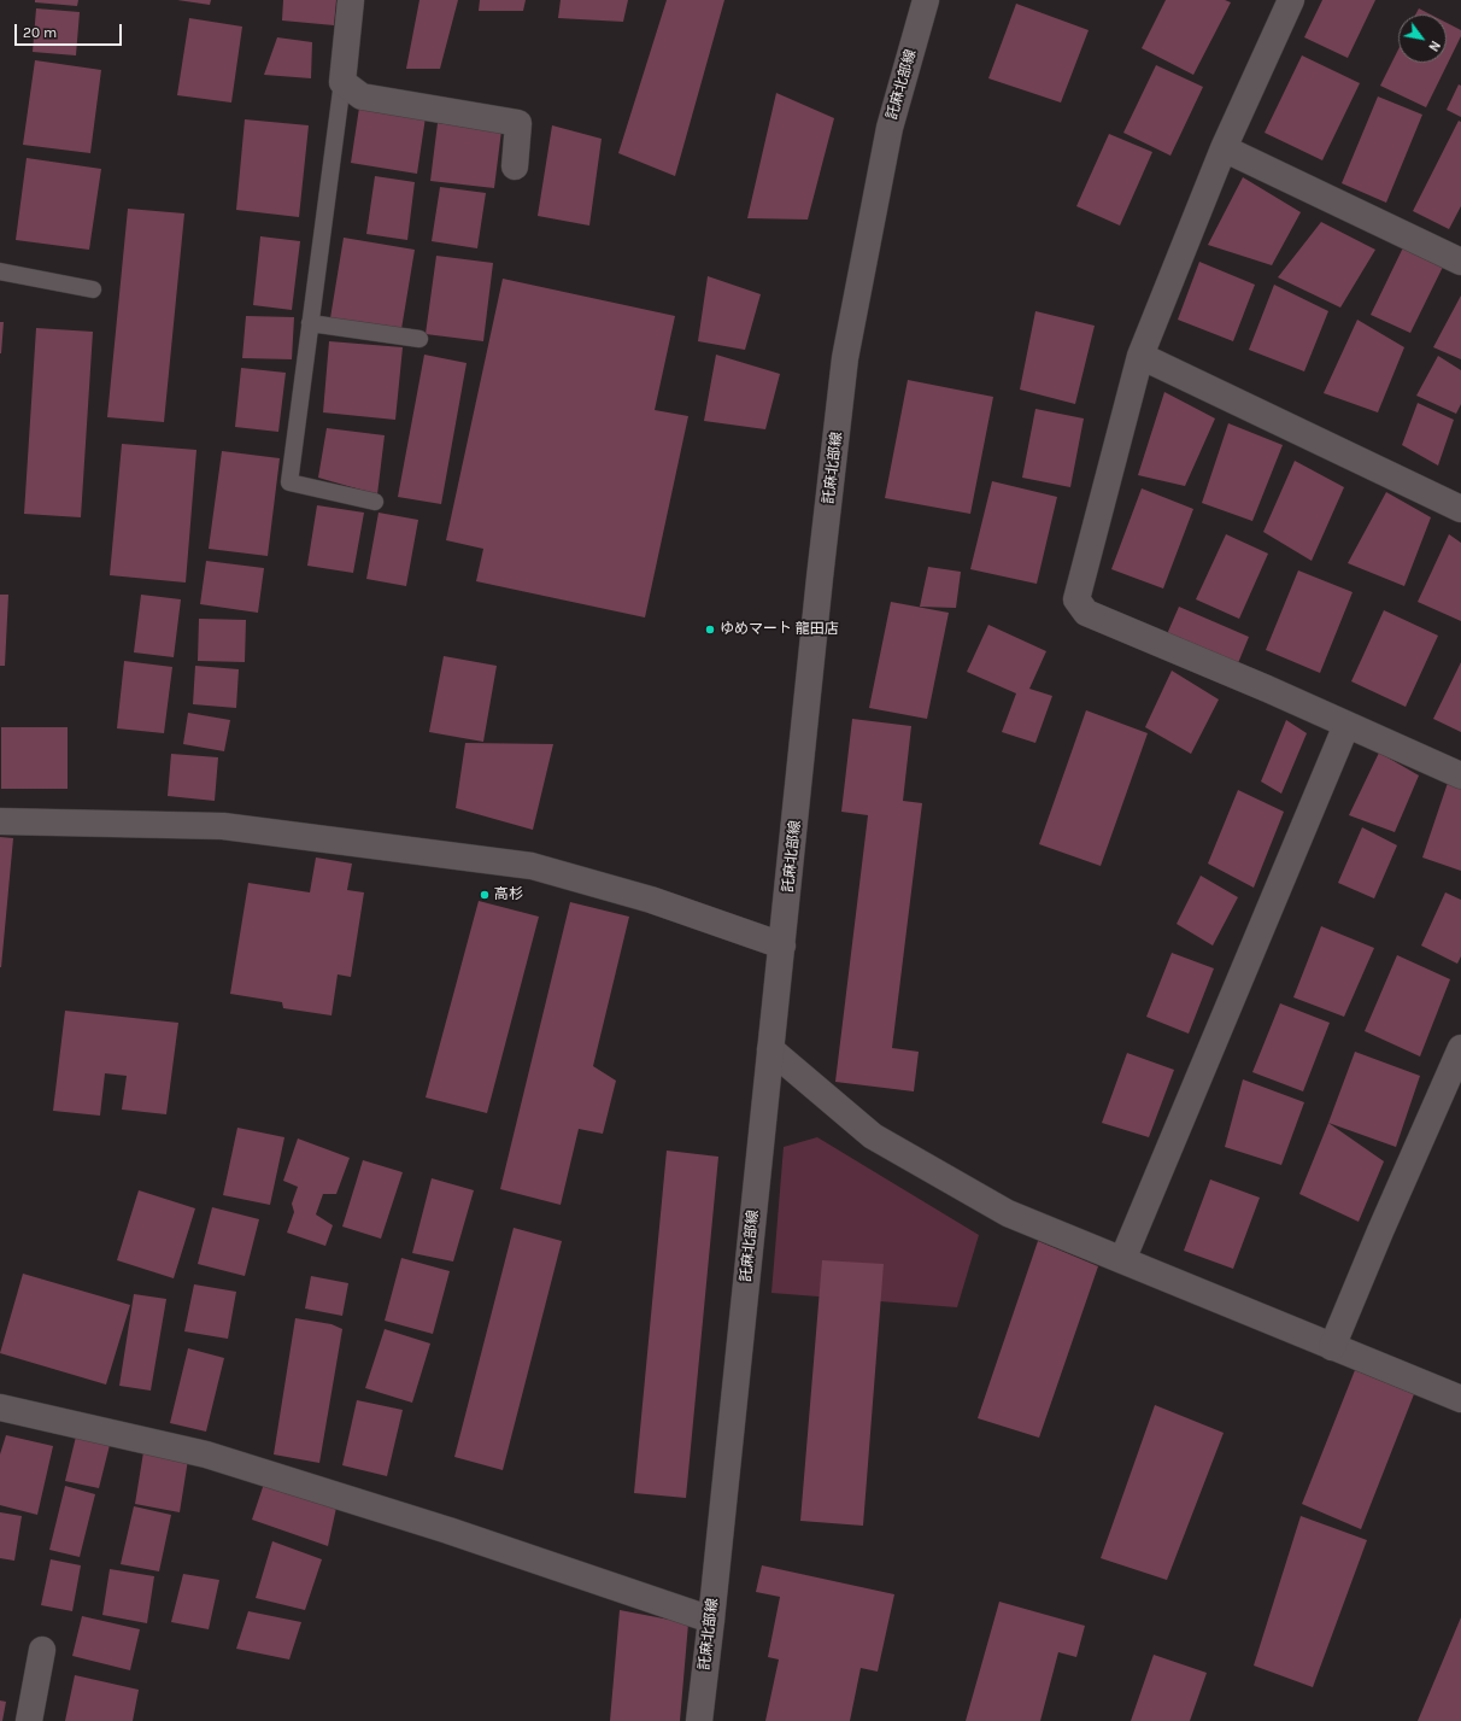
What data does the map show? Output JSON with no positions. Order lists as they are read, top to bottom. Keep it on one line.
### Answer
{"streets":{"street":["託麻北部線"]},"places":["ゆめマート 龍田店","高杉"],"scale_bar":"20 m","north":"bottom right"}
